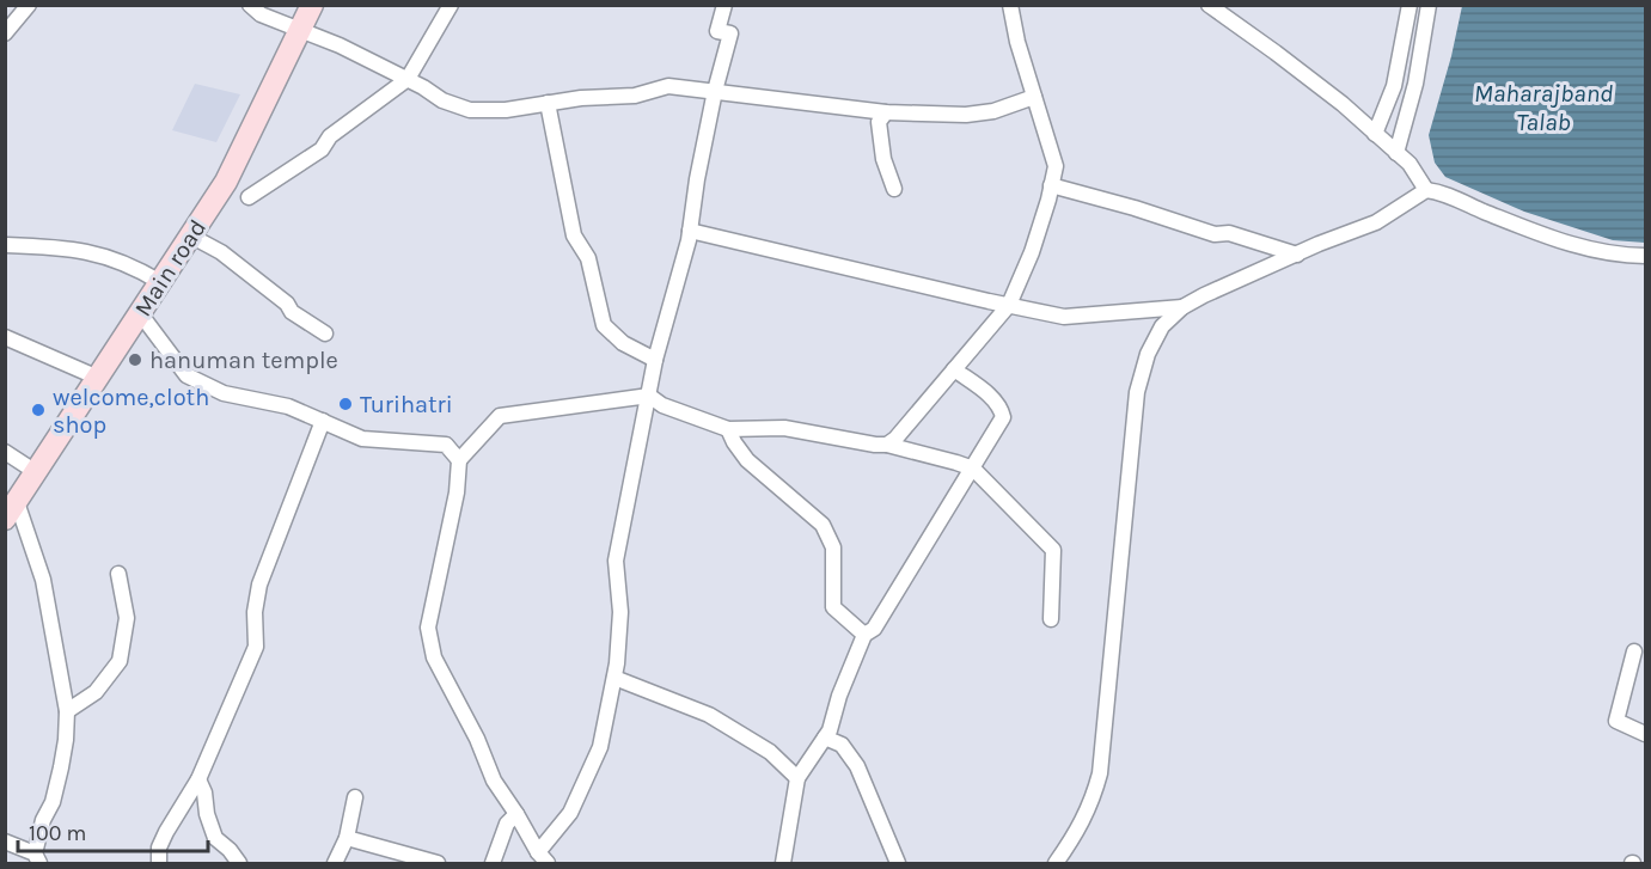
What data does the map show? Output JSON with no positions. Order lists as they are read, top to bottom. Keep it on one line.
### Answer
{"streets":{"street":["Main road"]},"water":["Maharajband Talab"],"places":["hanuman temple","Turihatri","welcome,cloth shop"],"scale_bar":"100 m"}
